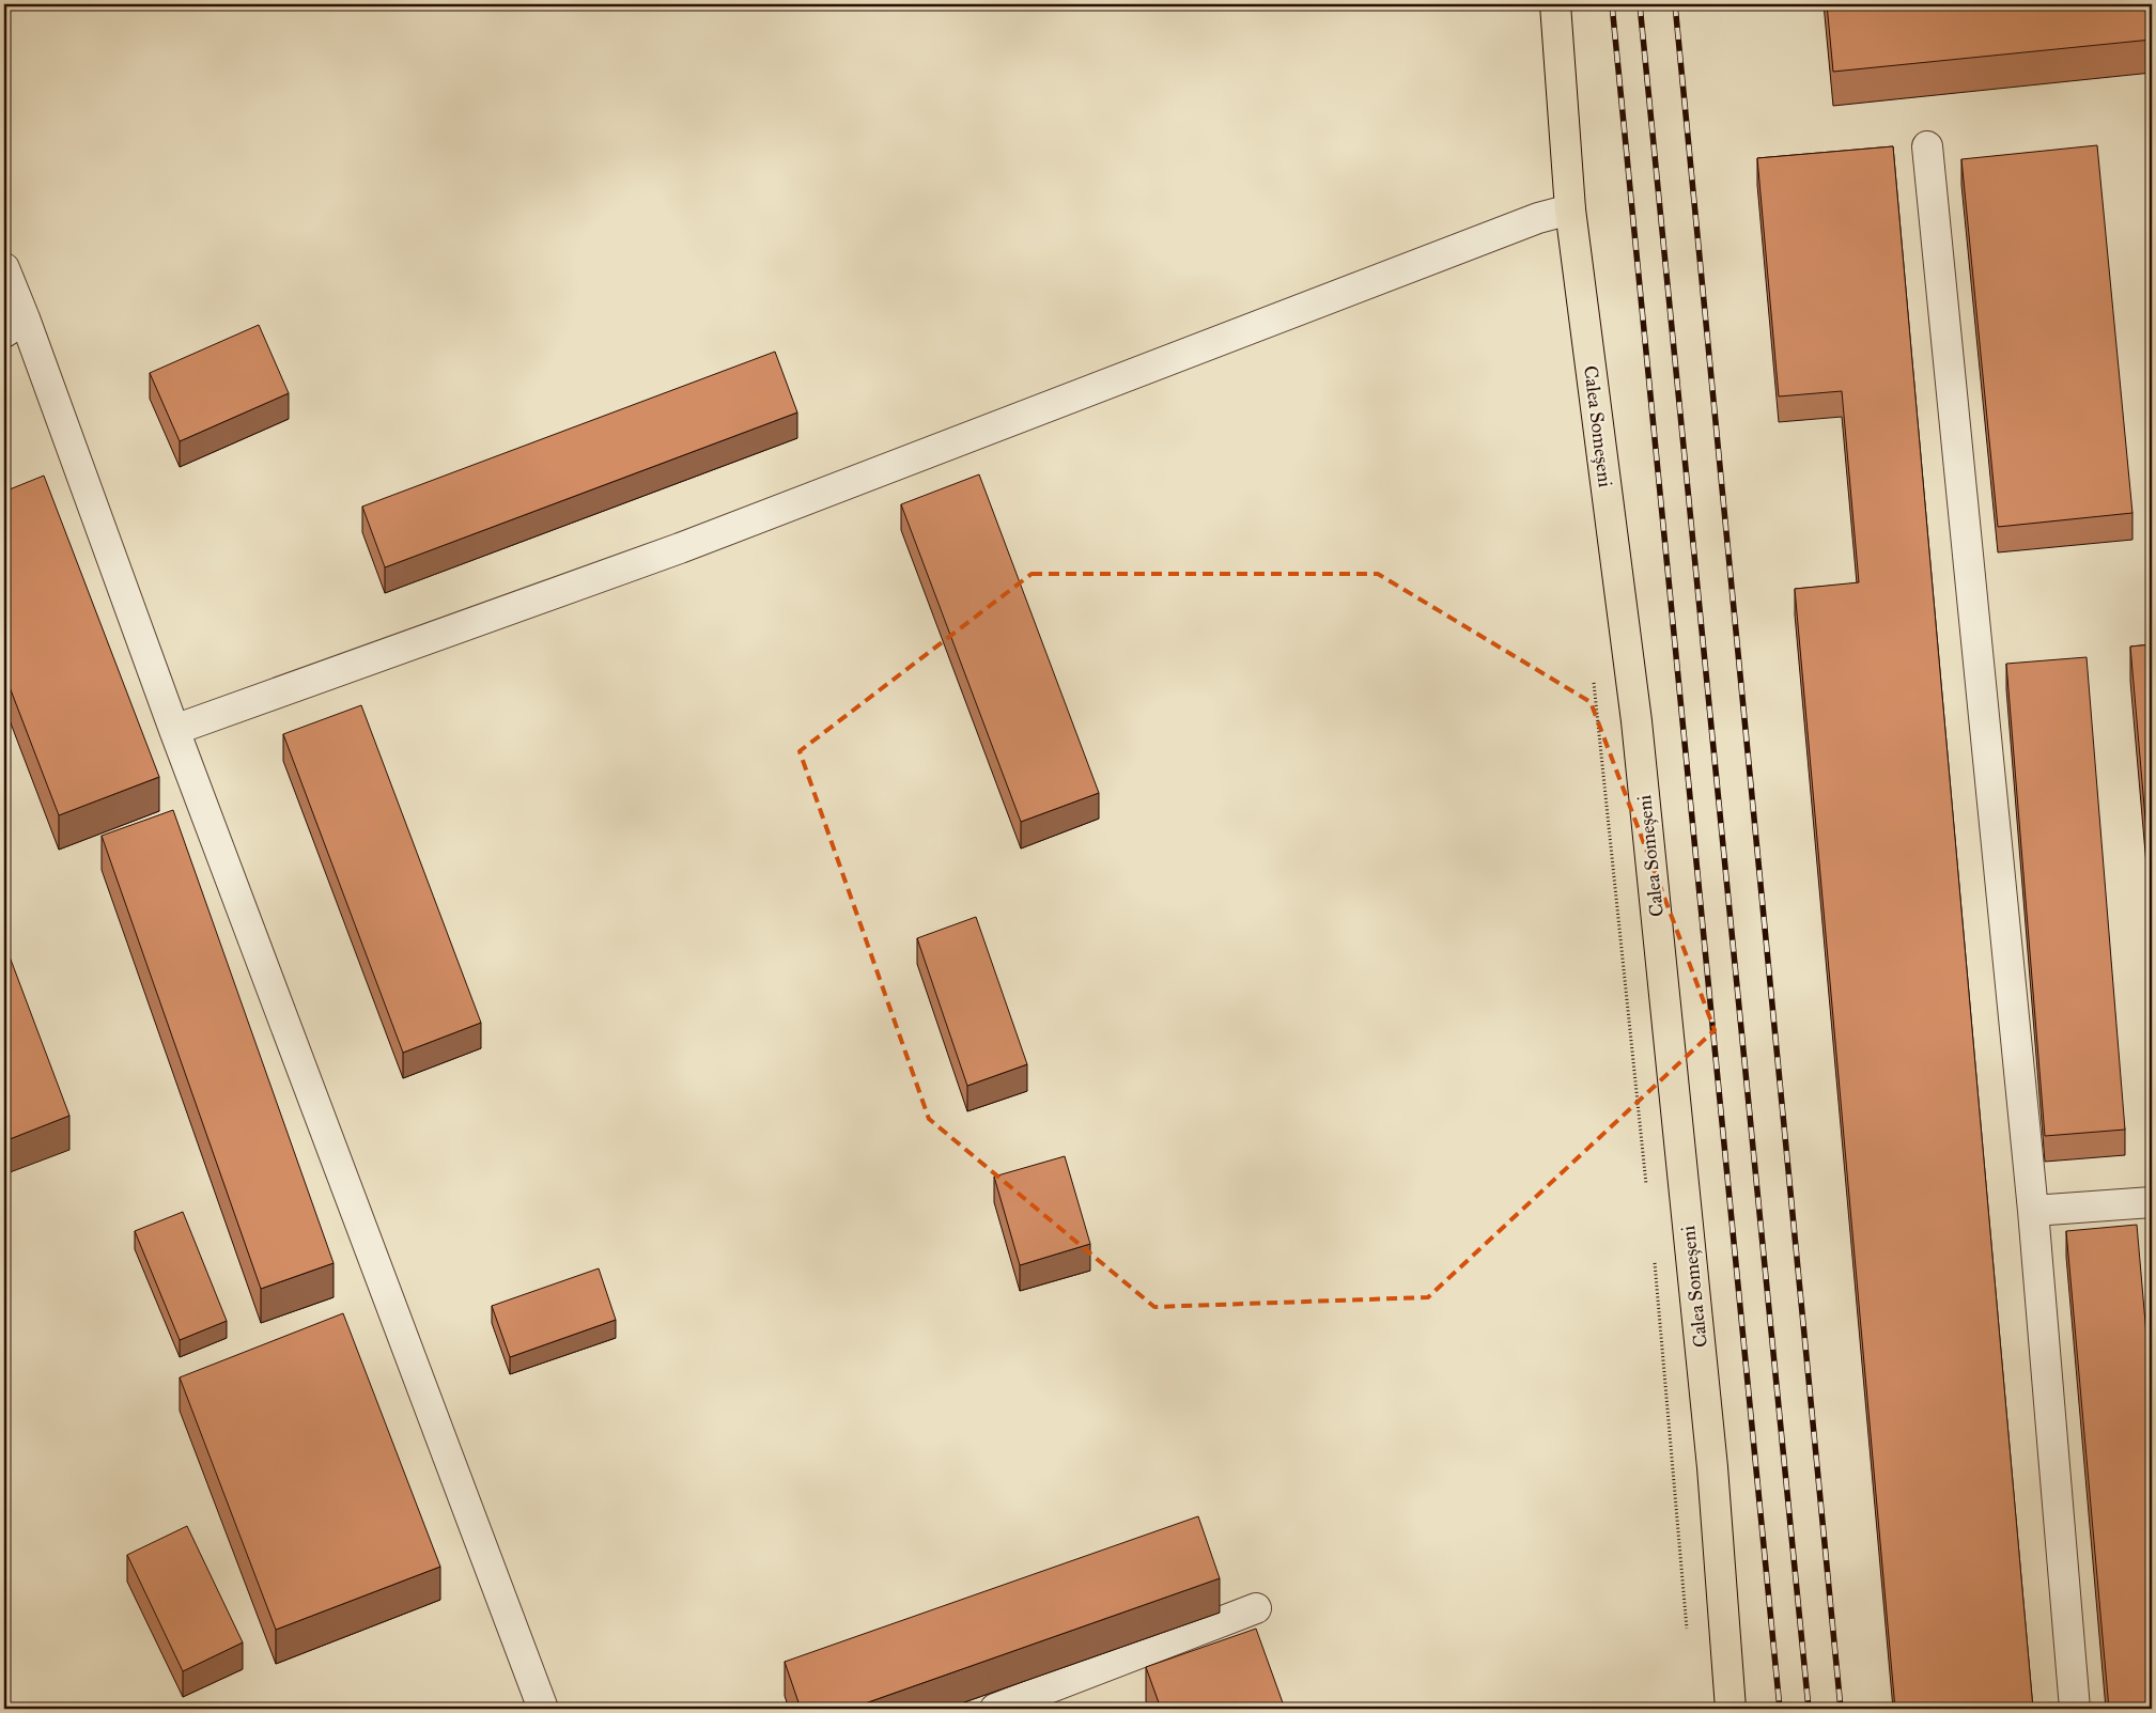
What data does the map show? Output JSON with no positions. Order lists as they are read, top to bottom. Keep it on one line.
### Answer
{"streets":{"main road":["Calea Someșeni"]}}
